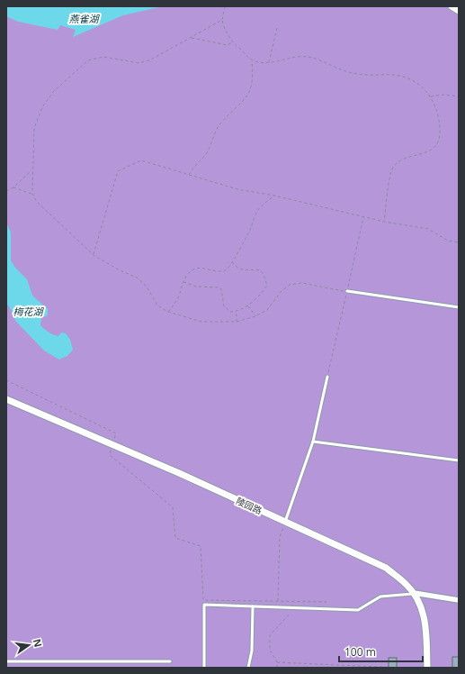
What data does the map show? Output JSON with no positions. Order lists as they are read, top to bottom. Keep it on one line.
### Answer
{"streets":{"street":["陵园路"]},"water":["燕雀湖","梅花湖"],"scale_bar":"100 m","north":"right"}
